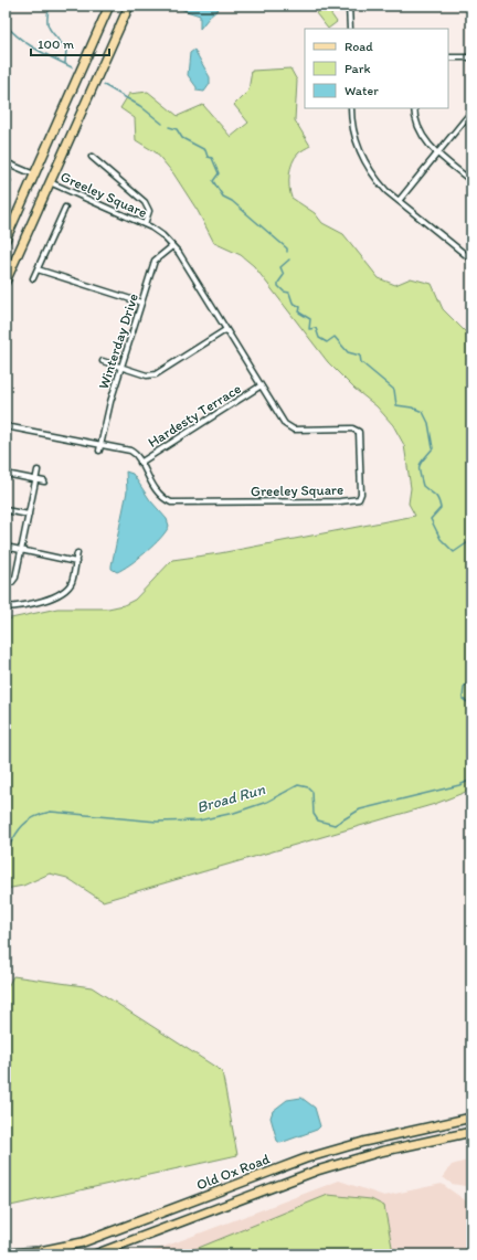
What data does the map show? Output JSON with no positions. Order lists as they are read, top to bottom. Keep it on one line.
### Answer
{"streets":{"main road":["Old Ox Road"],"street":["Greeley Square","Winterday Drive","Hardesty Terrace"]},"crossings":[["Greeley Square","Winterday Drive"],["Greeley Square","Hardesty Terrace"]],"water":["Broad Run"],"legend":["Road","Park","Water"],"scale_bar":"100 m"}
